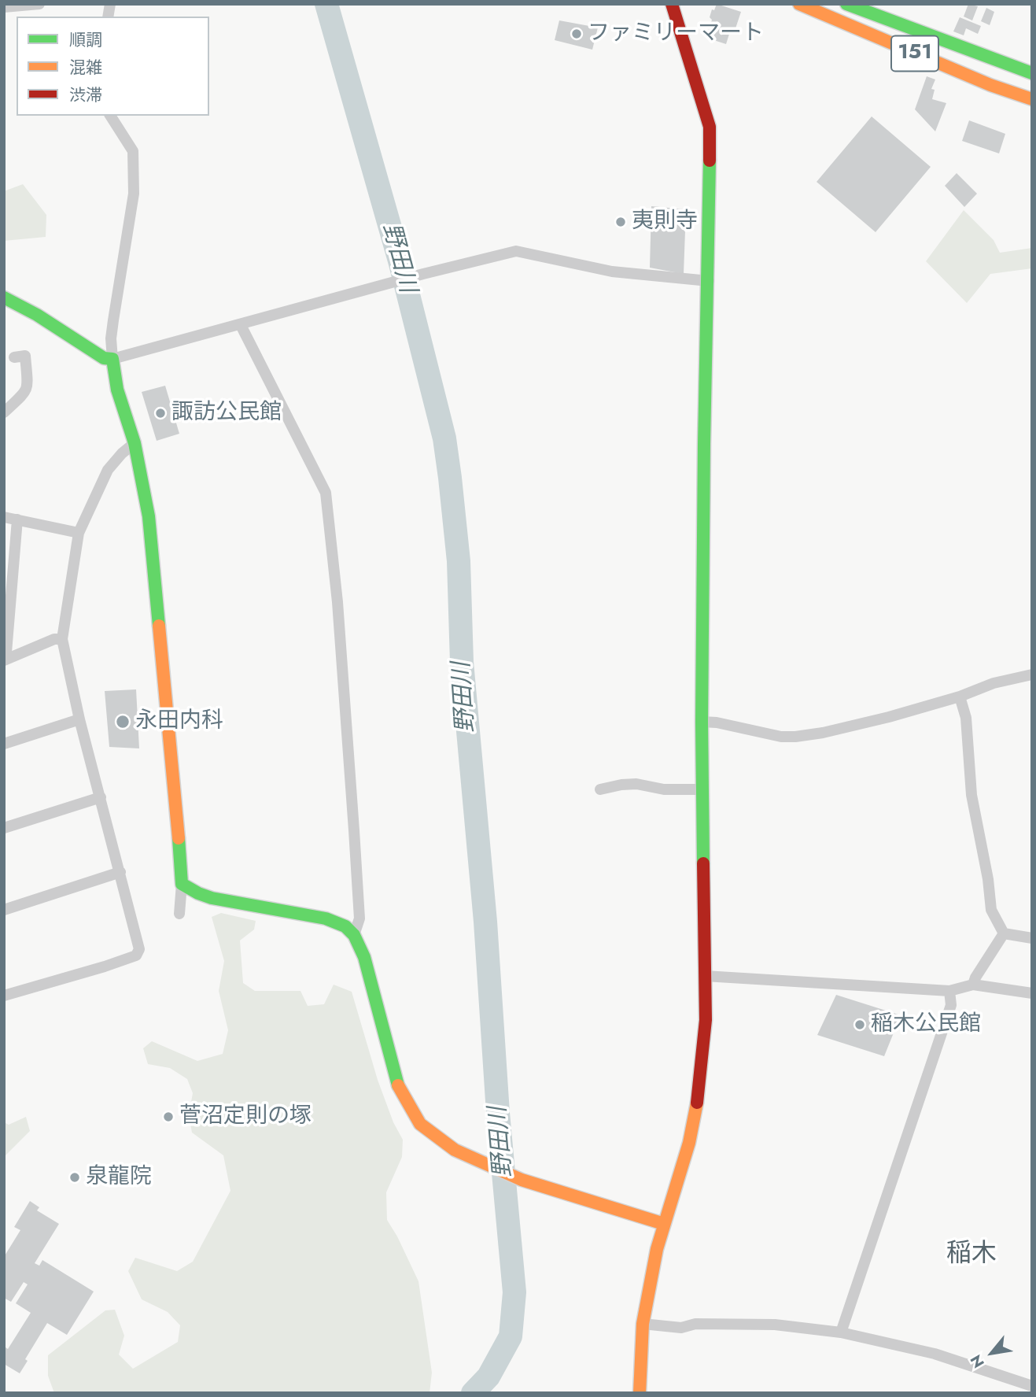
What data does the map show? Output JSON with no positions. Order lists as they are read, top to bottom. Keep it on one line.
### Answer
{"streets":{"main road":["151"]},"districts":["稲木"],"water":["野田川"],"places":["ファミリーマート","夷則寺","諏訪公民館","永田内科","稲木公民館","菅沼定則の塚","泉龍院"],"legend":["順調","混雑","渋滞"],"north":"bottom left"}
